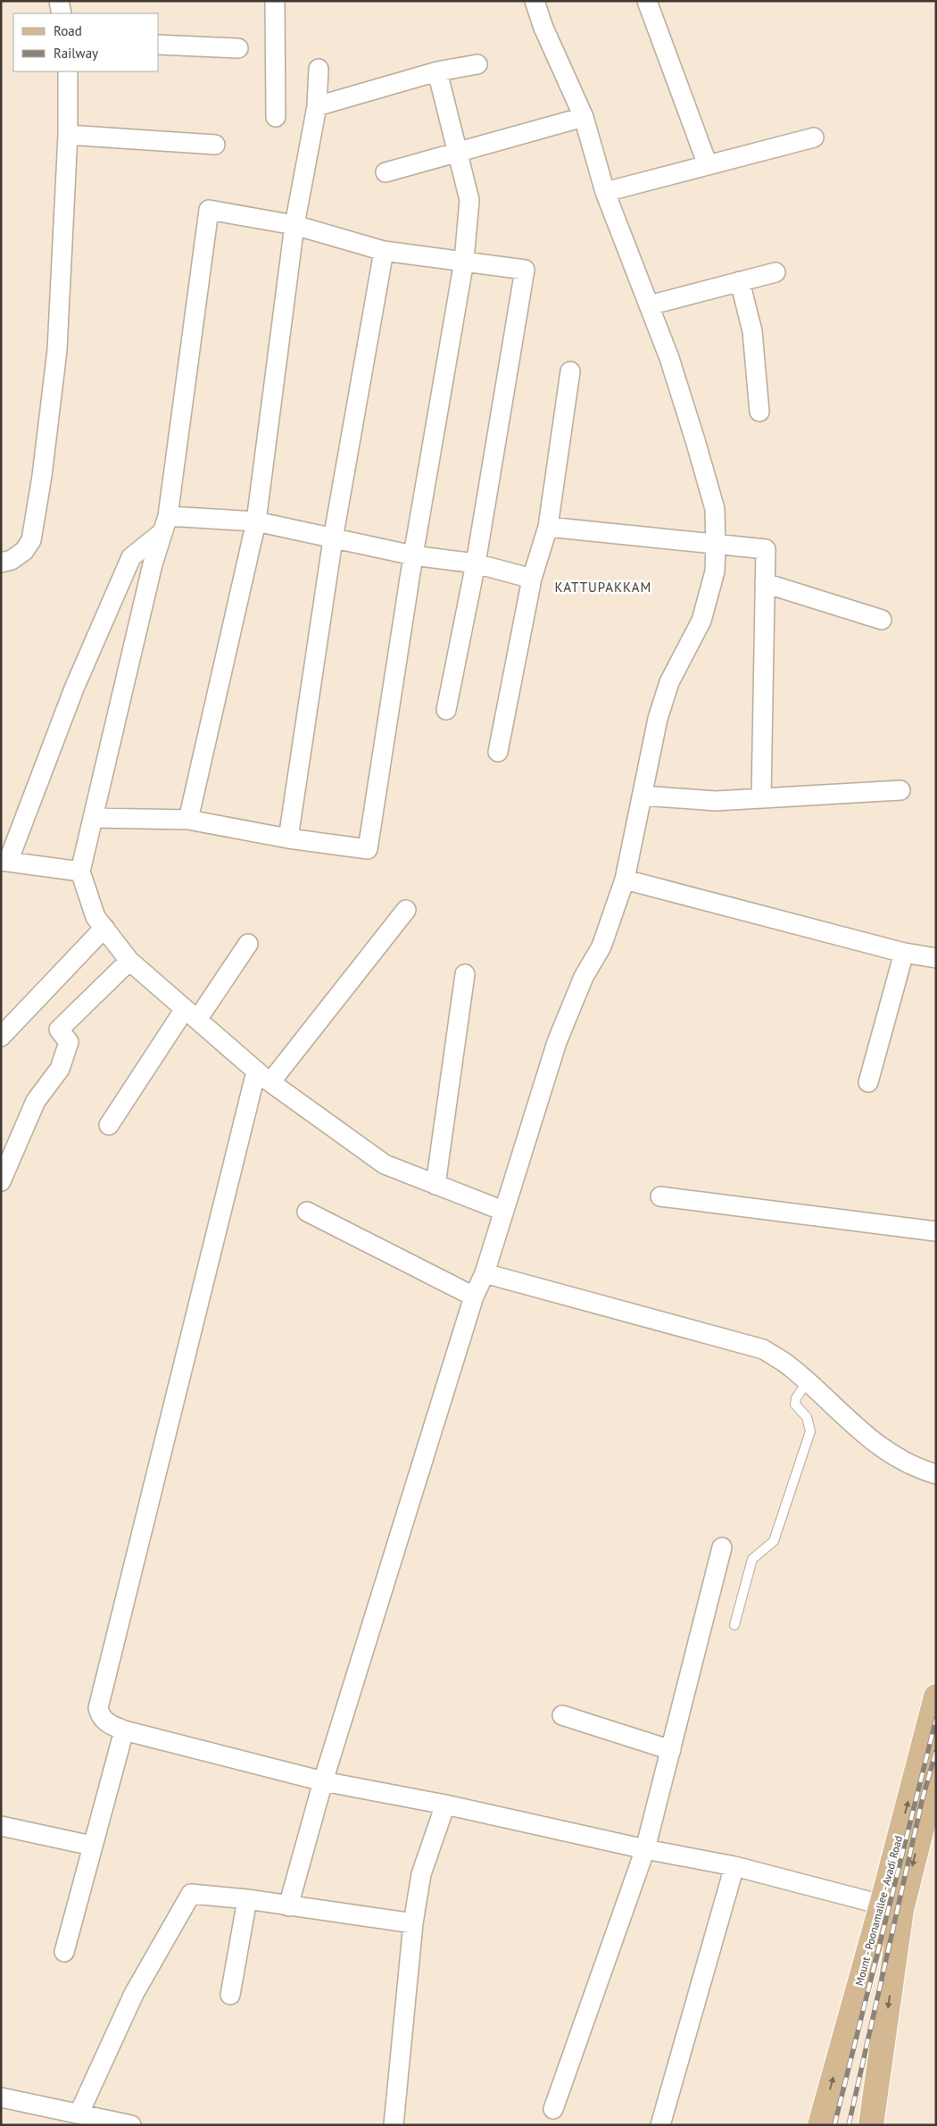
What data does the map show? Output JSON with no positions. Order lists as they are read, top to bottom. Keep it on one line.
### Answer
{"streets":{"main road":["Mount - Poonamallee - Avadi Road"]},"districts":["KATTUPAKKAM"],"legend":["Road","Railway"]}
